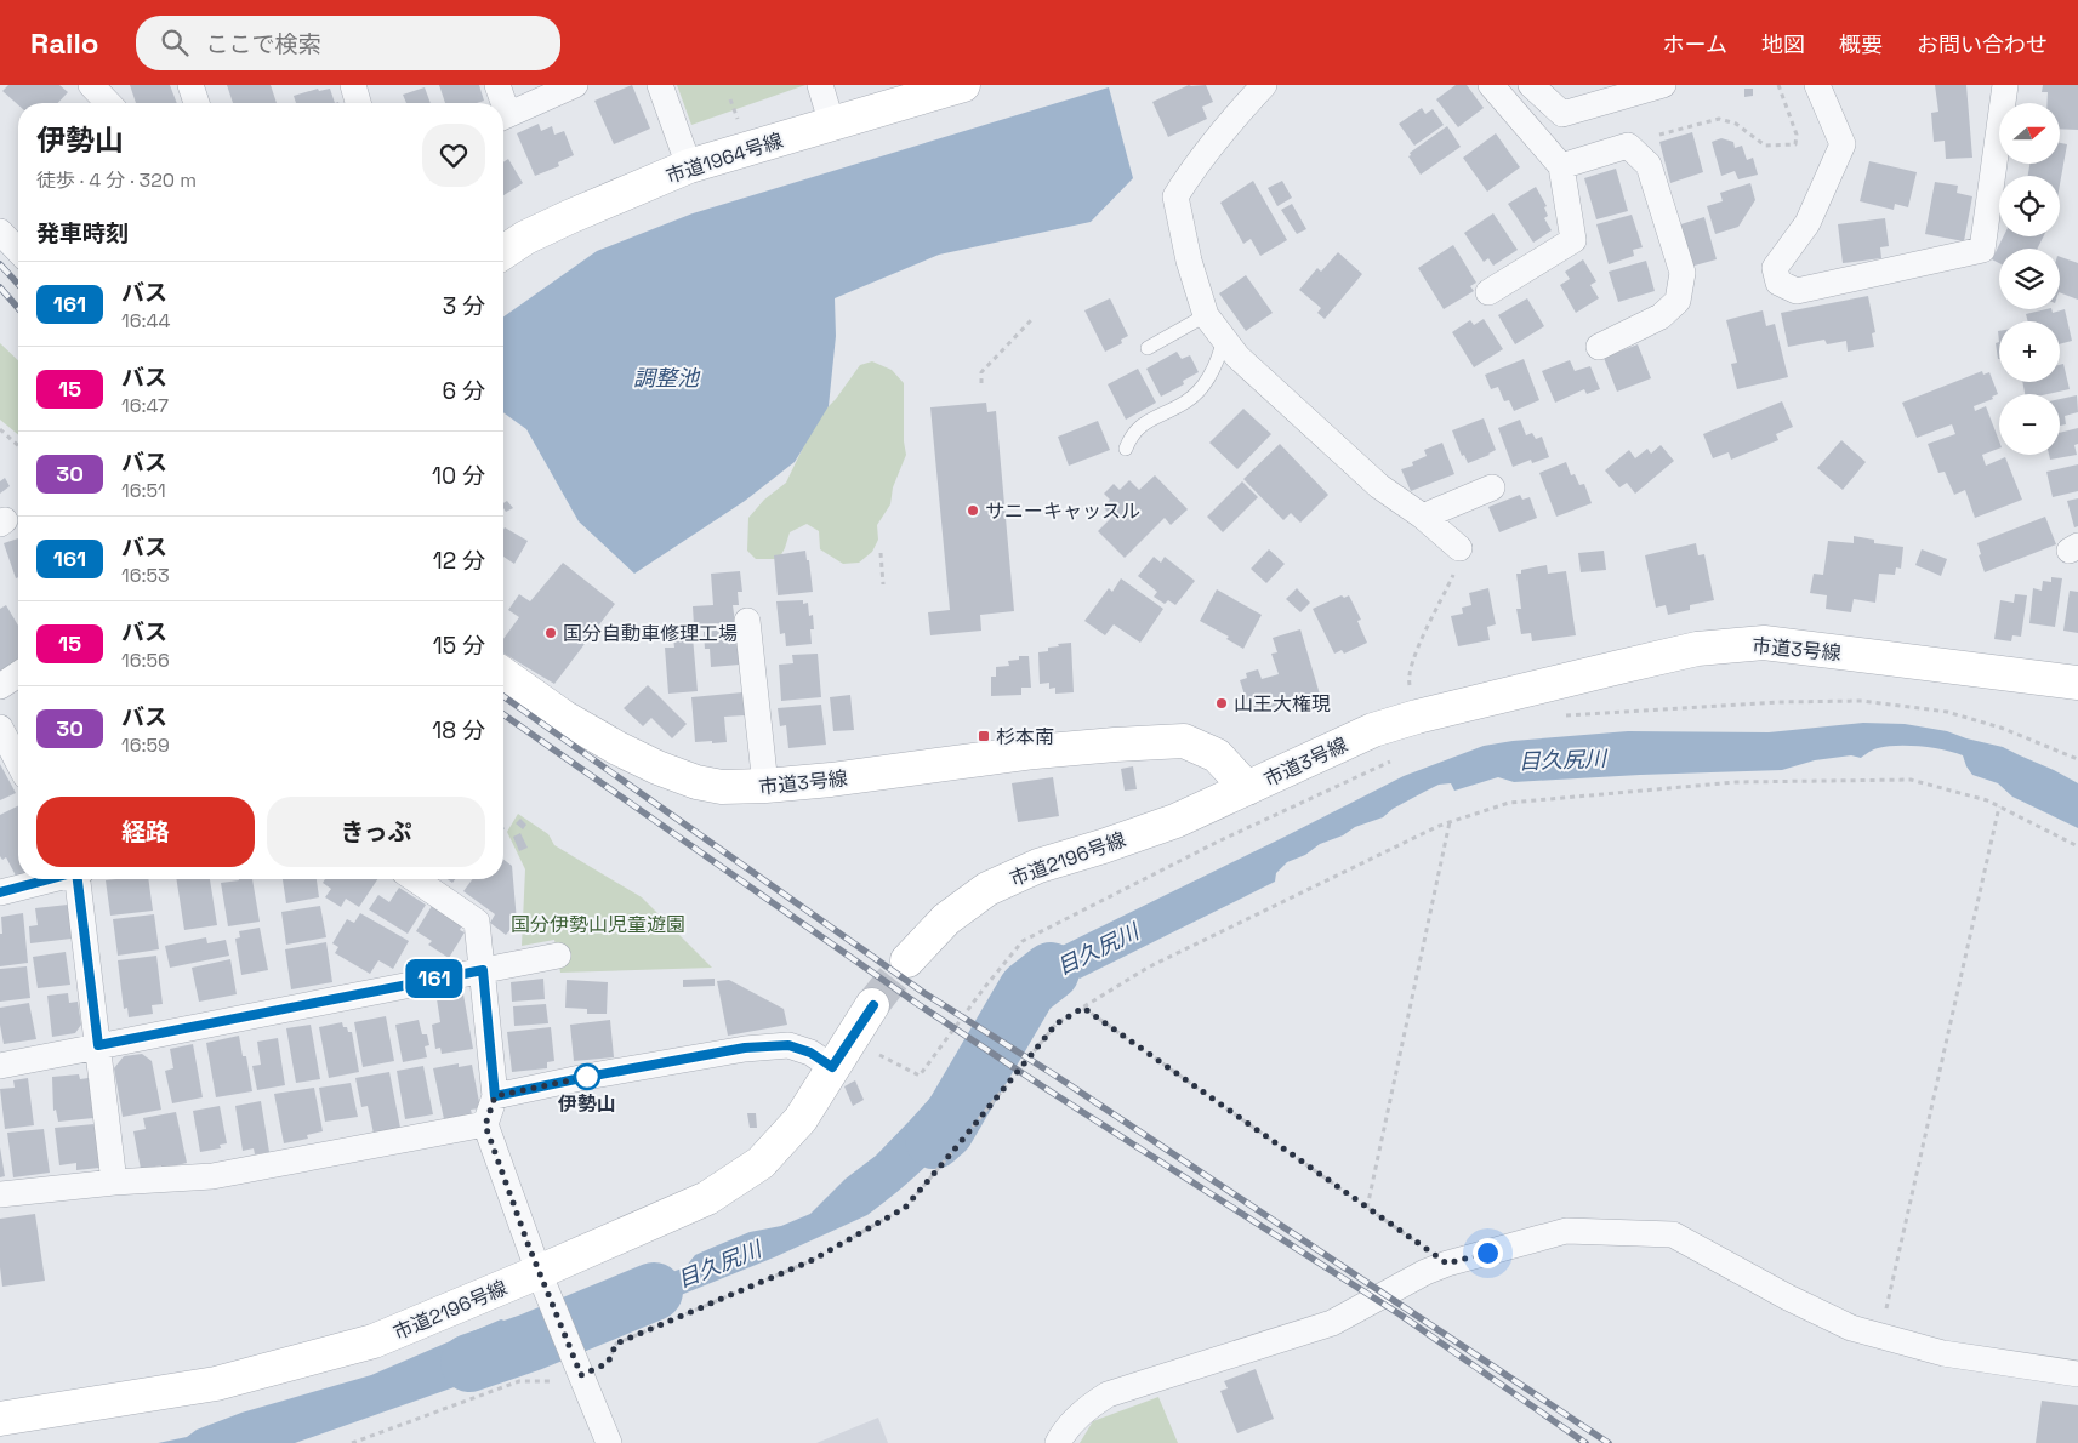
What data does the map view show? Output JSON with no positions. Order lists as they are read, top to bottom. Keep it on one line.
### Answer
{"streets":{"street":["市道1964号線","市道3号線","市道2196号線"]},"crossings":[["市道3号線","市道2196号線"]],"water":["調整池","目久尻川"],"parks":["国分伊勢山児童遊園"],"places":{"other":["サニーキャッスル","国分自動車修理工場","山王大権現","伊勢山"],"transit":["杉本南"]},"lines":["bus line 161"],"north":"right","page":{"header":"Railo","search":"ここで検索","nav":["ホーム","地図","概要","お問い合わせ"],"on_map":"161","map_buttons":["+","−"],"heading":[["伊勢山","徒歩 · 4 分 · 320 m"],"発車時刻"],"list":[{"mark":"161","name":"バス","note":"16:44","value":"3 分"},{"mark":"15","name":"バス","note":"16:47","value":"6 分"},{"mark":"30","name":"バス","note":"16:51","value":"10 分"},{"mark":"161","name":"バス","note":"16:53","value":"12 分"},{"mark":"15","name":"バス","note":"16:56","value":"15 分"},{"mark":"30","name":"バス","note":"16:59","value":"18 分"}],"buttons":["経路","きっぷ"]}}
